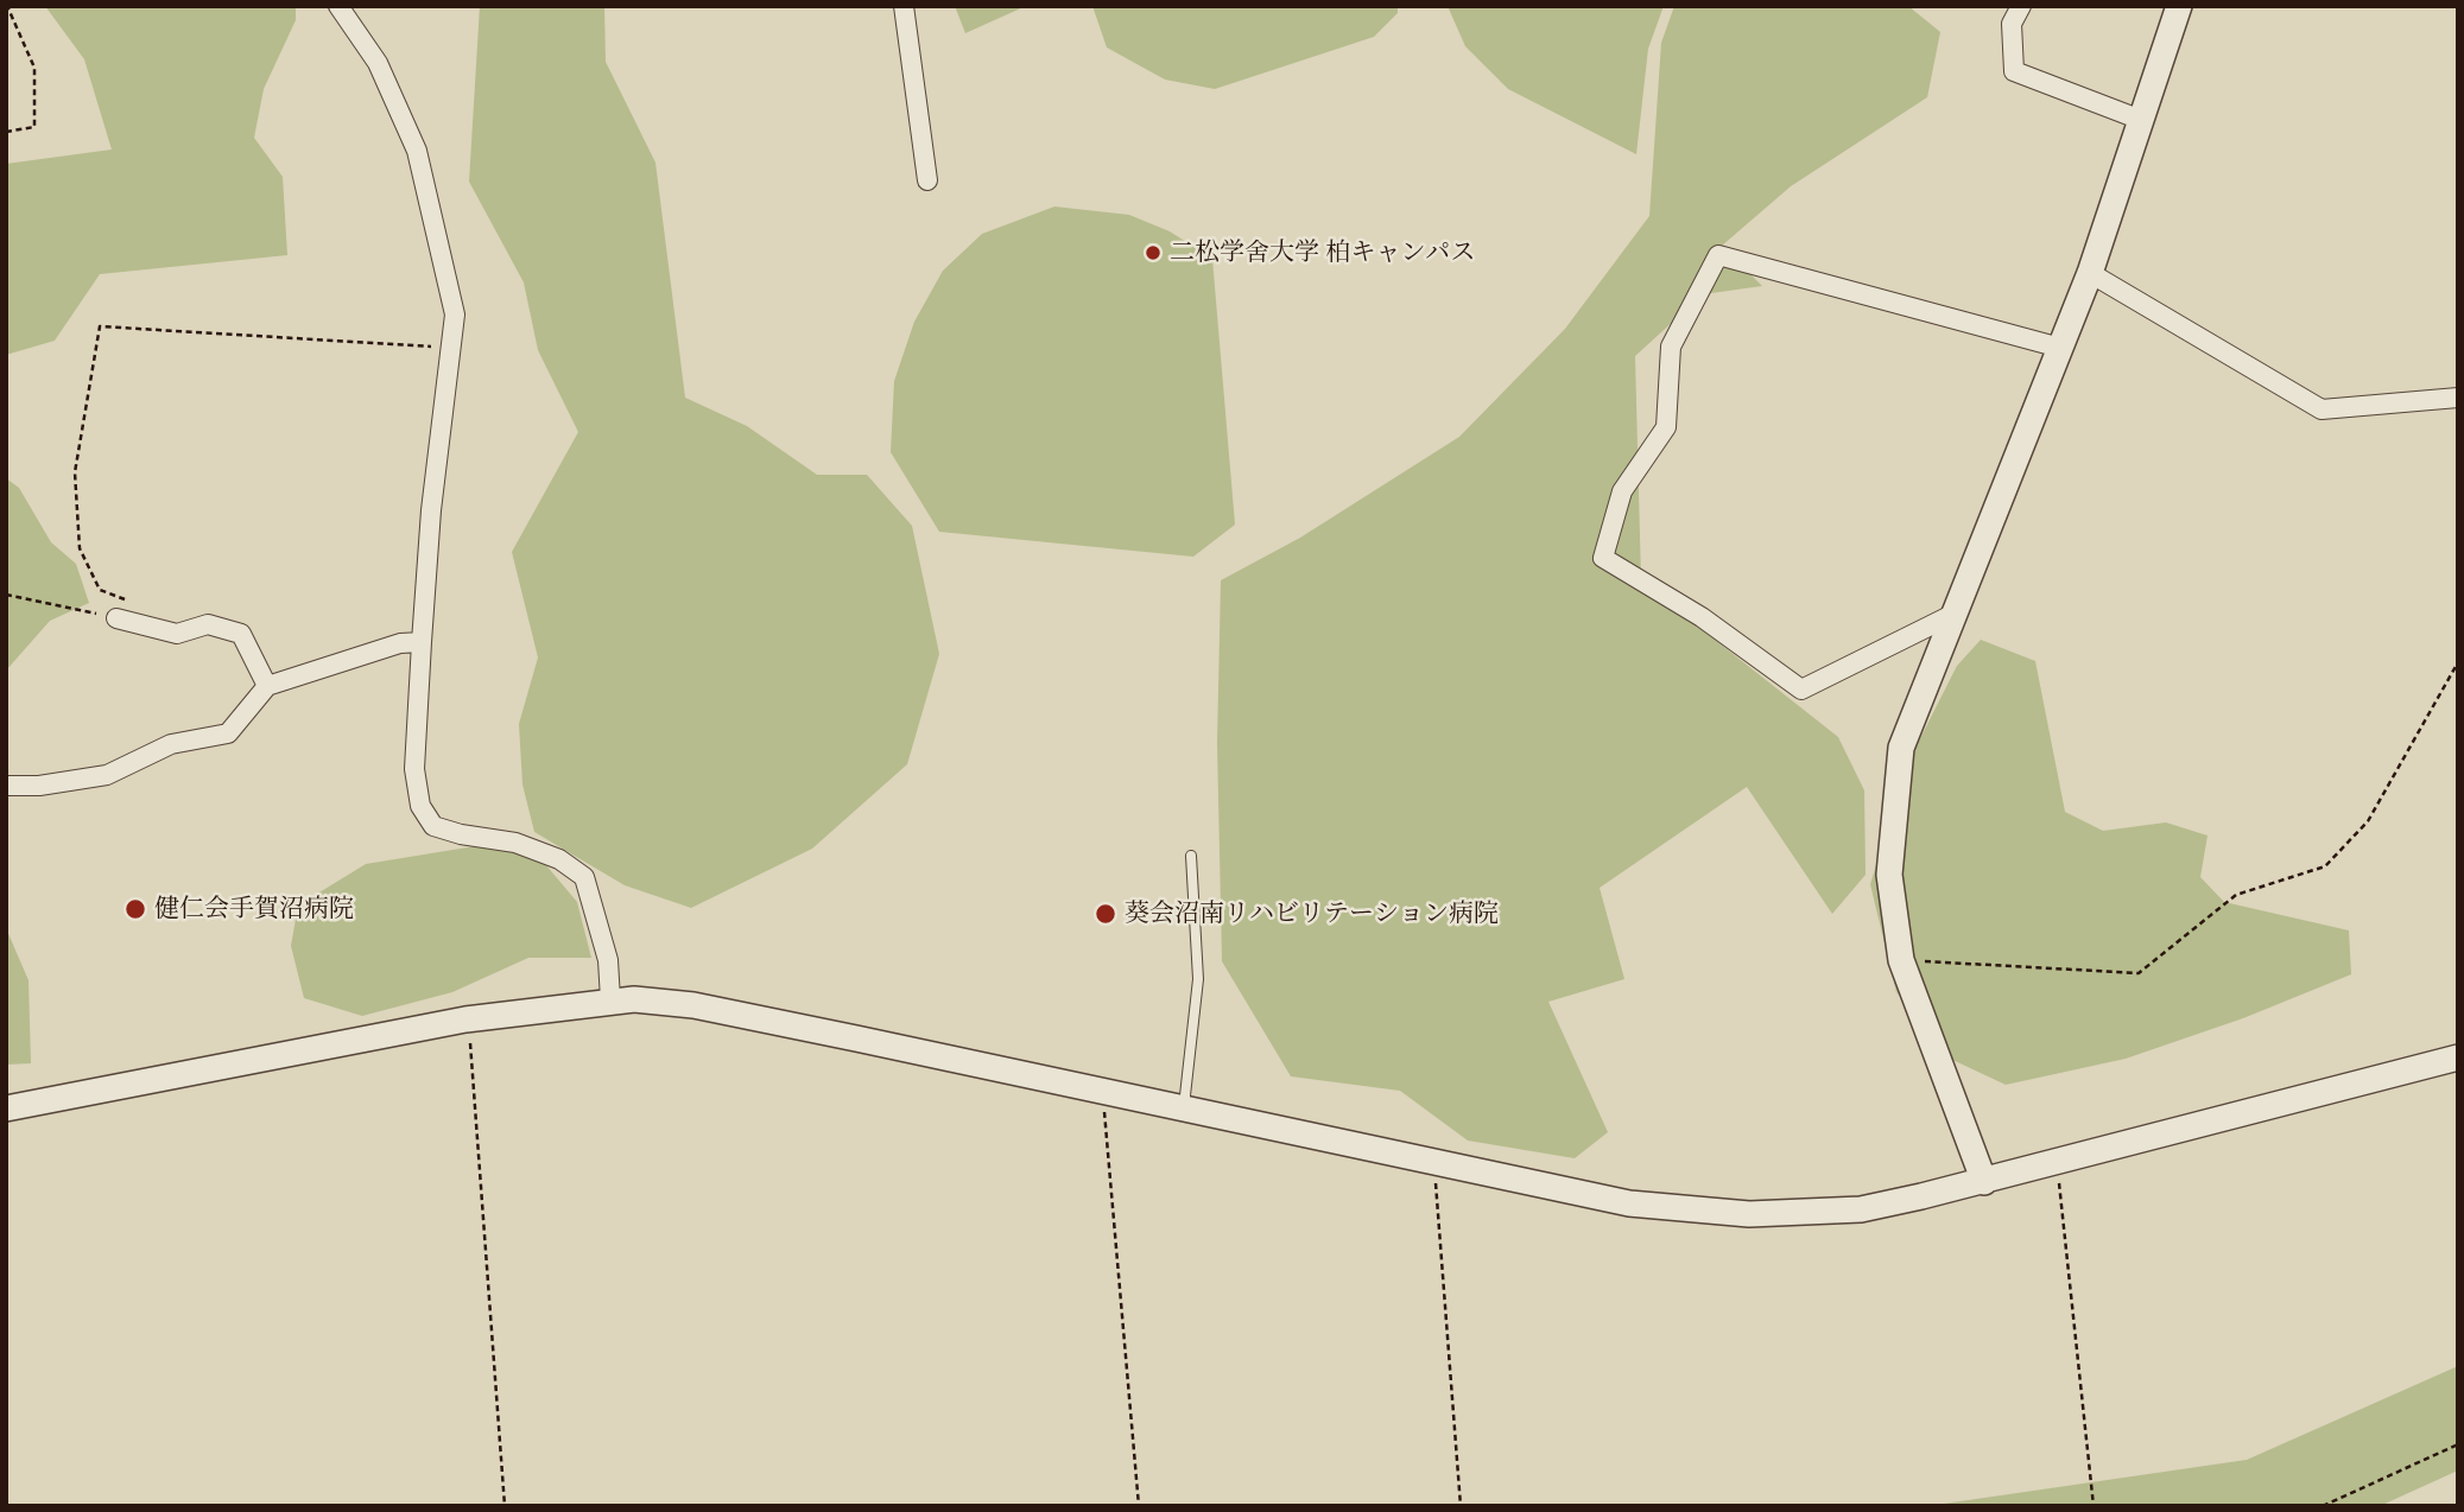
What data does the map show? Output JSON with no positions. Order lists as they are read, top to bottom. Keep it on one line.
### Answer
{"places":["二松学舍大学 柏キャンパス","健仁会手賀沼病院","葵会沼南リハビリテーション病院"]}
